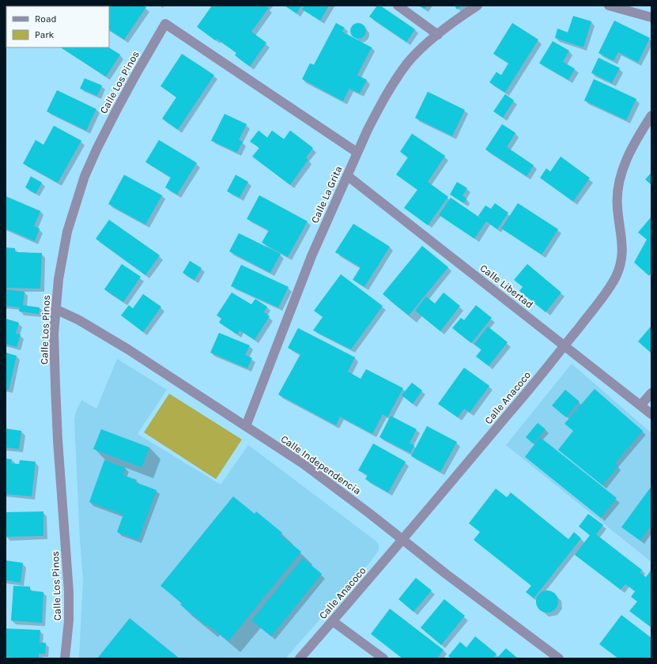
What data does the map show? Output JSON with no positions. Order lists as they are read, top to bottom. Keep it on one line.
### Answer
{"streets":{"street":["Calle Los Pinos","Calle La Grita","Calle Libertad","Calle Anacoco","Calle Independencia"]},"crossings":[["Calle Los Pinos","Calle La Grita"],["Calle Los Pinos","Calle Independencia"],["Calle La Grita","Calle Libertad"],["Calle La Grita","Calle Independencia"],["Calle Libertad","Calle Anacoco"],["Calle Anacoco","Calle Independencia"]],"legend":["Road","Park"]}
